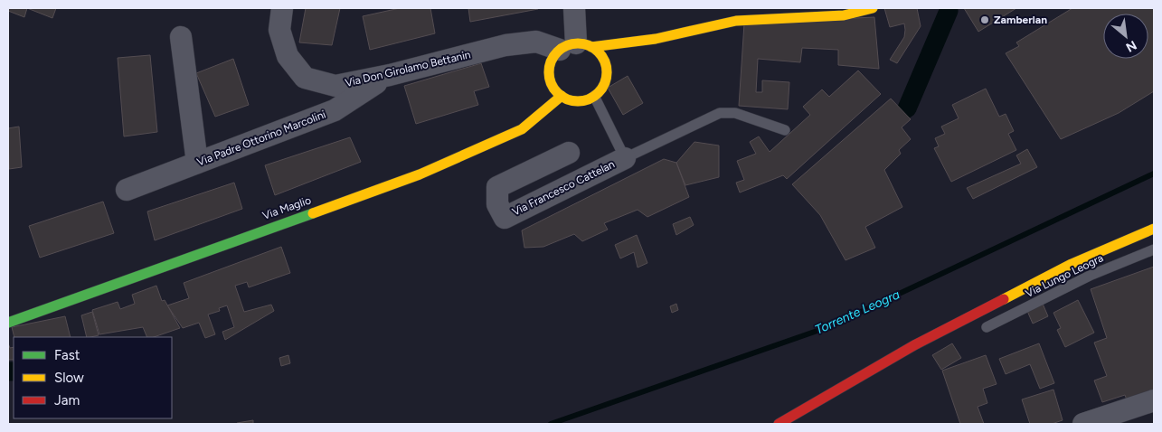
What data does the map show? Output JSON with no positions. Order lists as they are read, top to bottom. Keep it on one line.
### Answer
{"streets":{"street":["Via Don Girolamo Bettanin","Via Padre Ottorino Marcolini","Via Francesco Cattelan","Via Maglio"],"lane":["Via Lungo Leogra"]},"crossings":[["Via Don Girolamo Bettanin","Via Padre Ottorino Marcolini"],["Via Don Girolamo Bettanin","Via Francesco Cattelan"],["Via Don Girolamo Bettanin","Via Maglio"],["Via Francesco Cattelan","Via Maglio"]],"water":["Torrente Leogra"],"places":["Zamberlan"],"legend":["Fast","Slow","Jam"],"north":"bottom right"}
